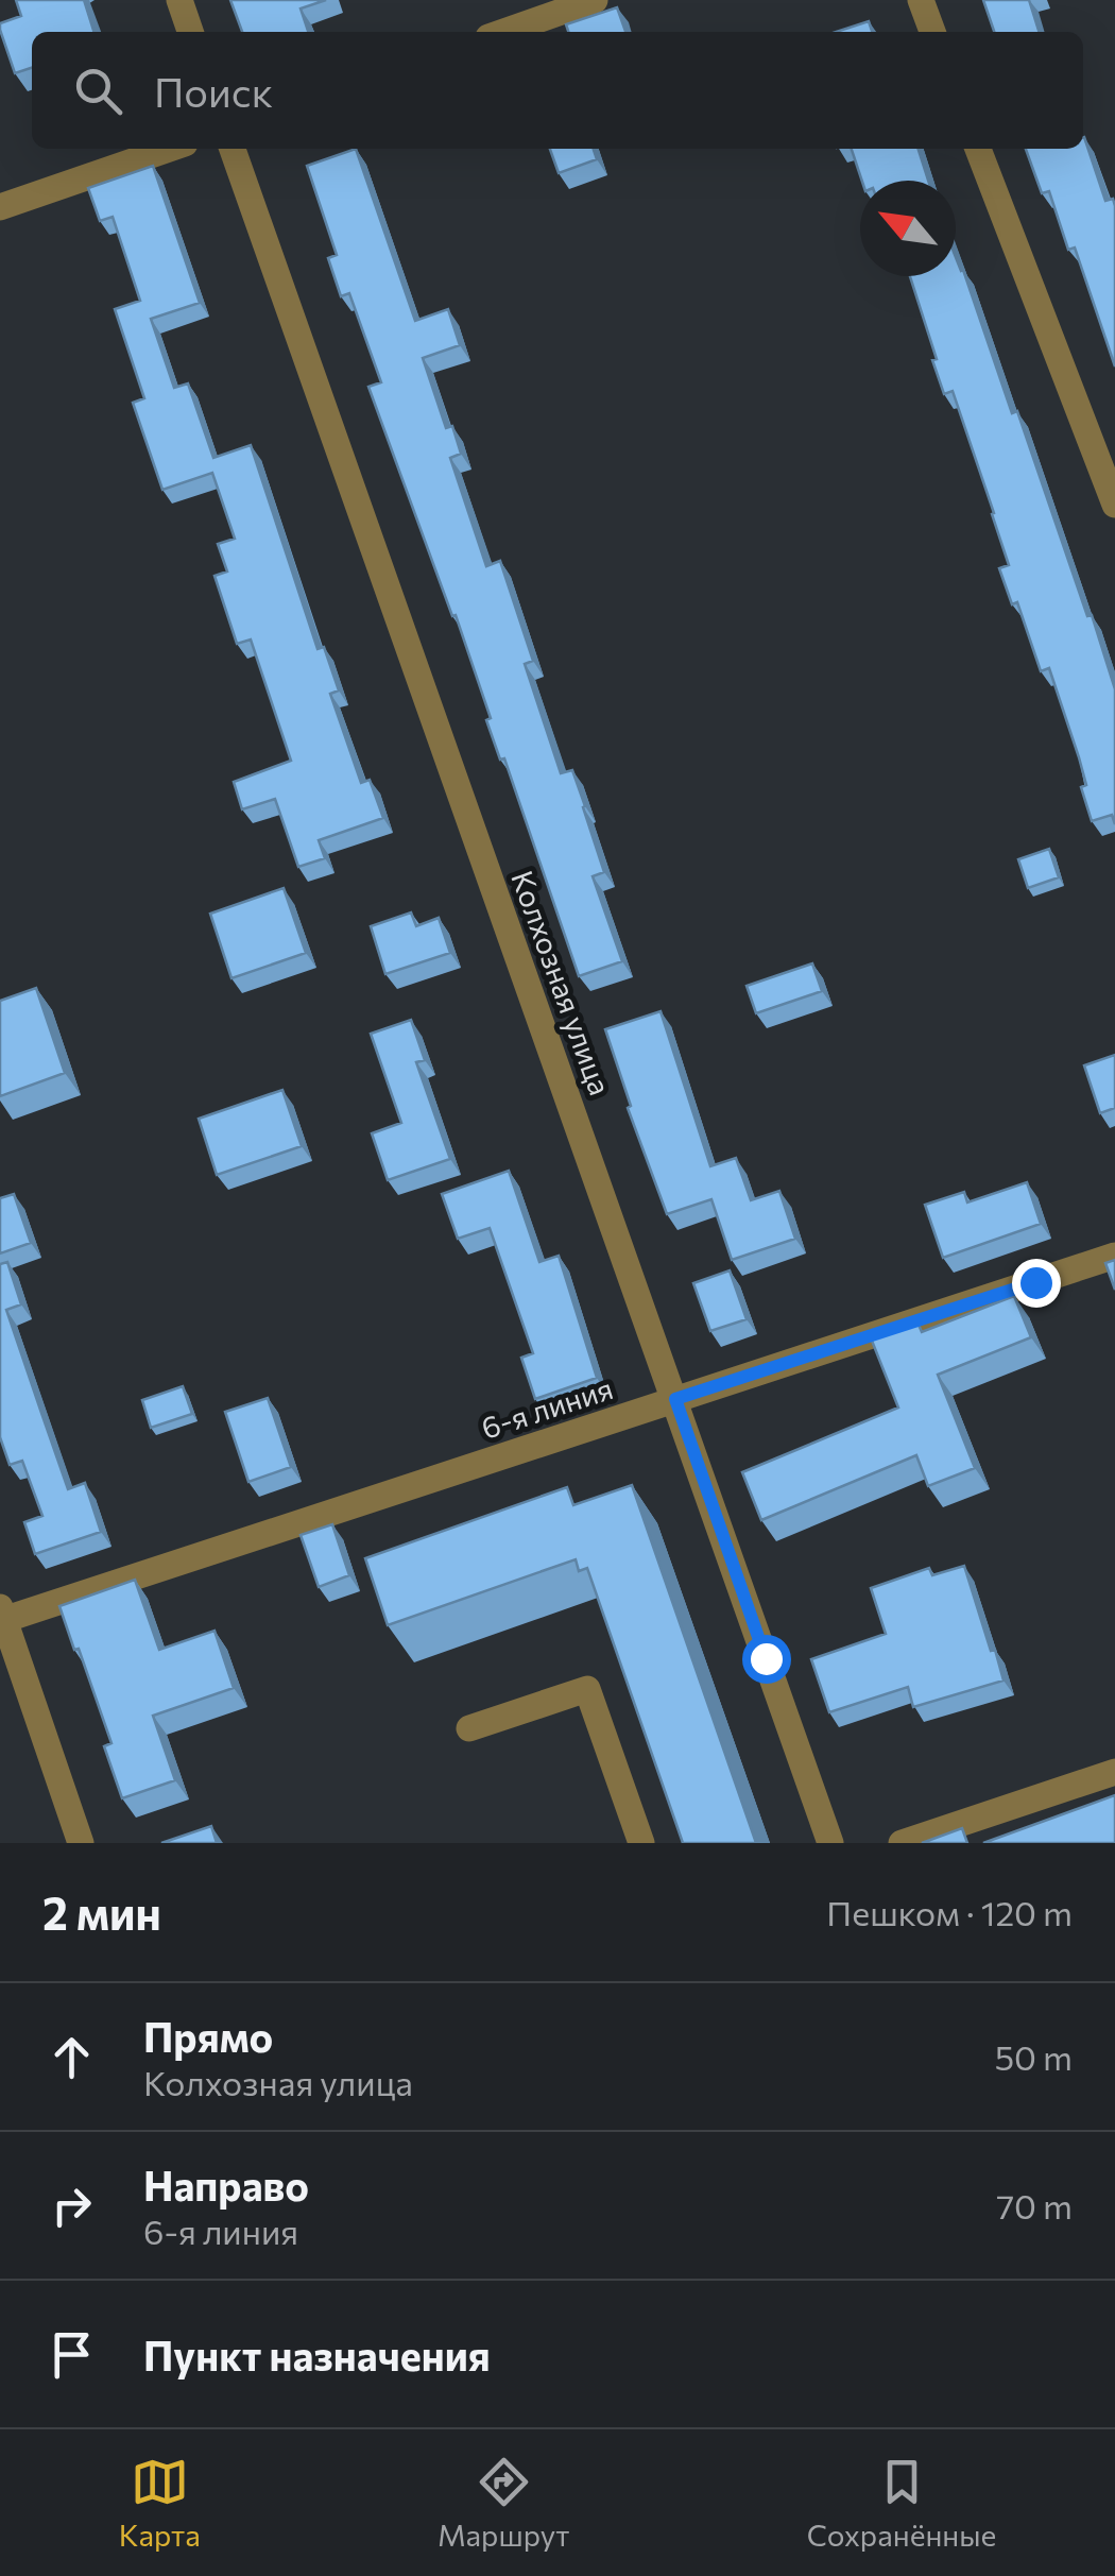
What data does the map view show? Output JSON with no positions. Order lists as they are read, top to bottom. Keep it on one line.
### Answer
{"streets":{"street":["Колхозная улица","6-я линия"]},"crossings":[["Колхозная улица","6-я линия"]],"north":"top left","page":{"search":"Поиск","heading":["2 мин","Пешком · 120 m"],"list":[["Прямо","Колхозная улица","50 m"],["Направо","6-я линия","70 m"],"Пункт назначения"],"nav":["Карта","Маршрут","Сохранённые"]}}
